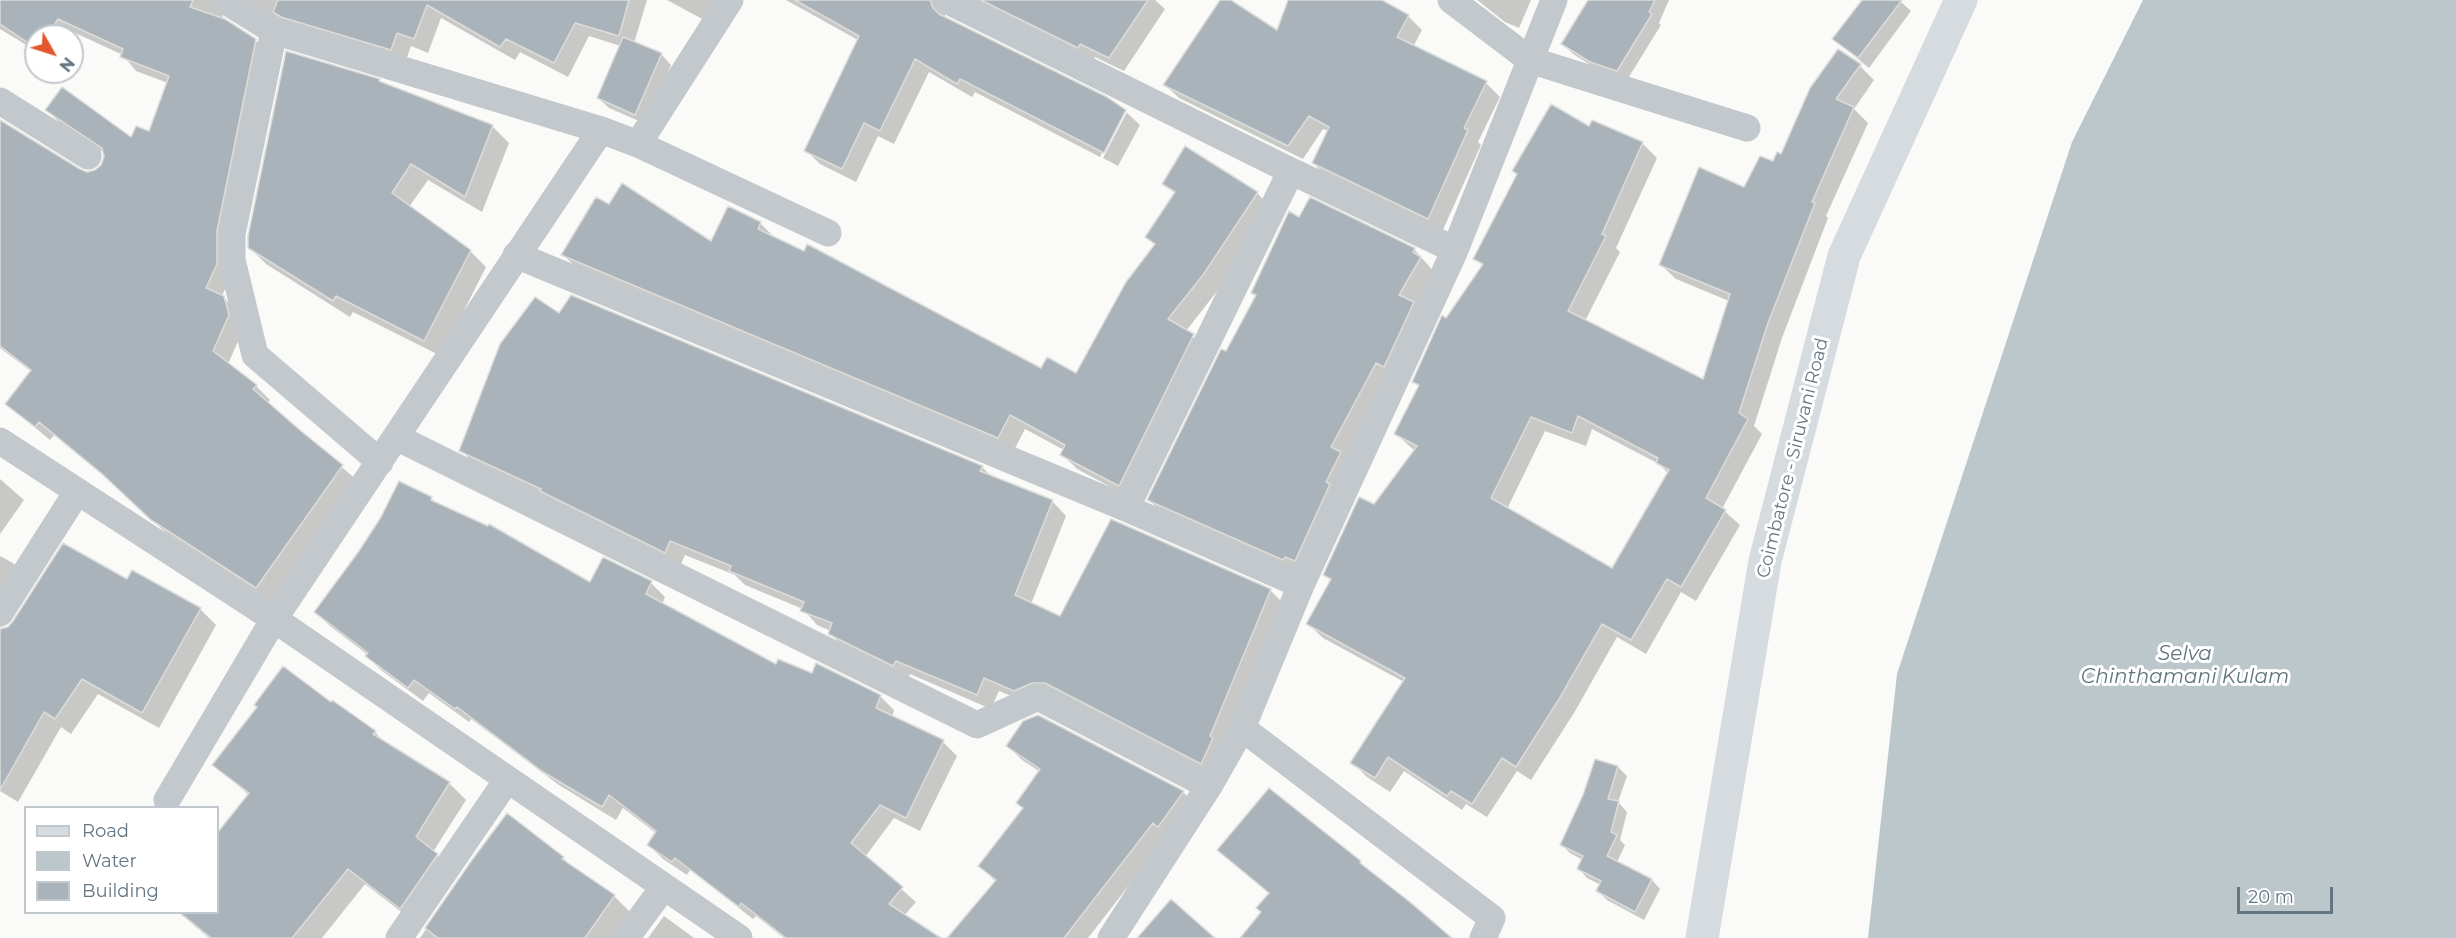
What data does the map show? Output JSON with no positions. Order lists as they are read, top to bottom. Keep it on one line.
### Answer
{"streets":{"main road":["Coimbatore - Siruvani Road"]},"water":["Selva Chinthamani Kulam"],"legend":["Road","Water","Building"],"scale_bar":"20 m","north":"bottom right"}
